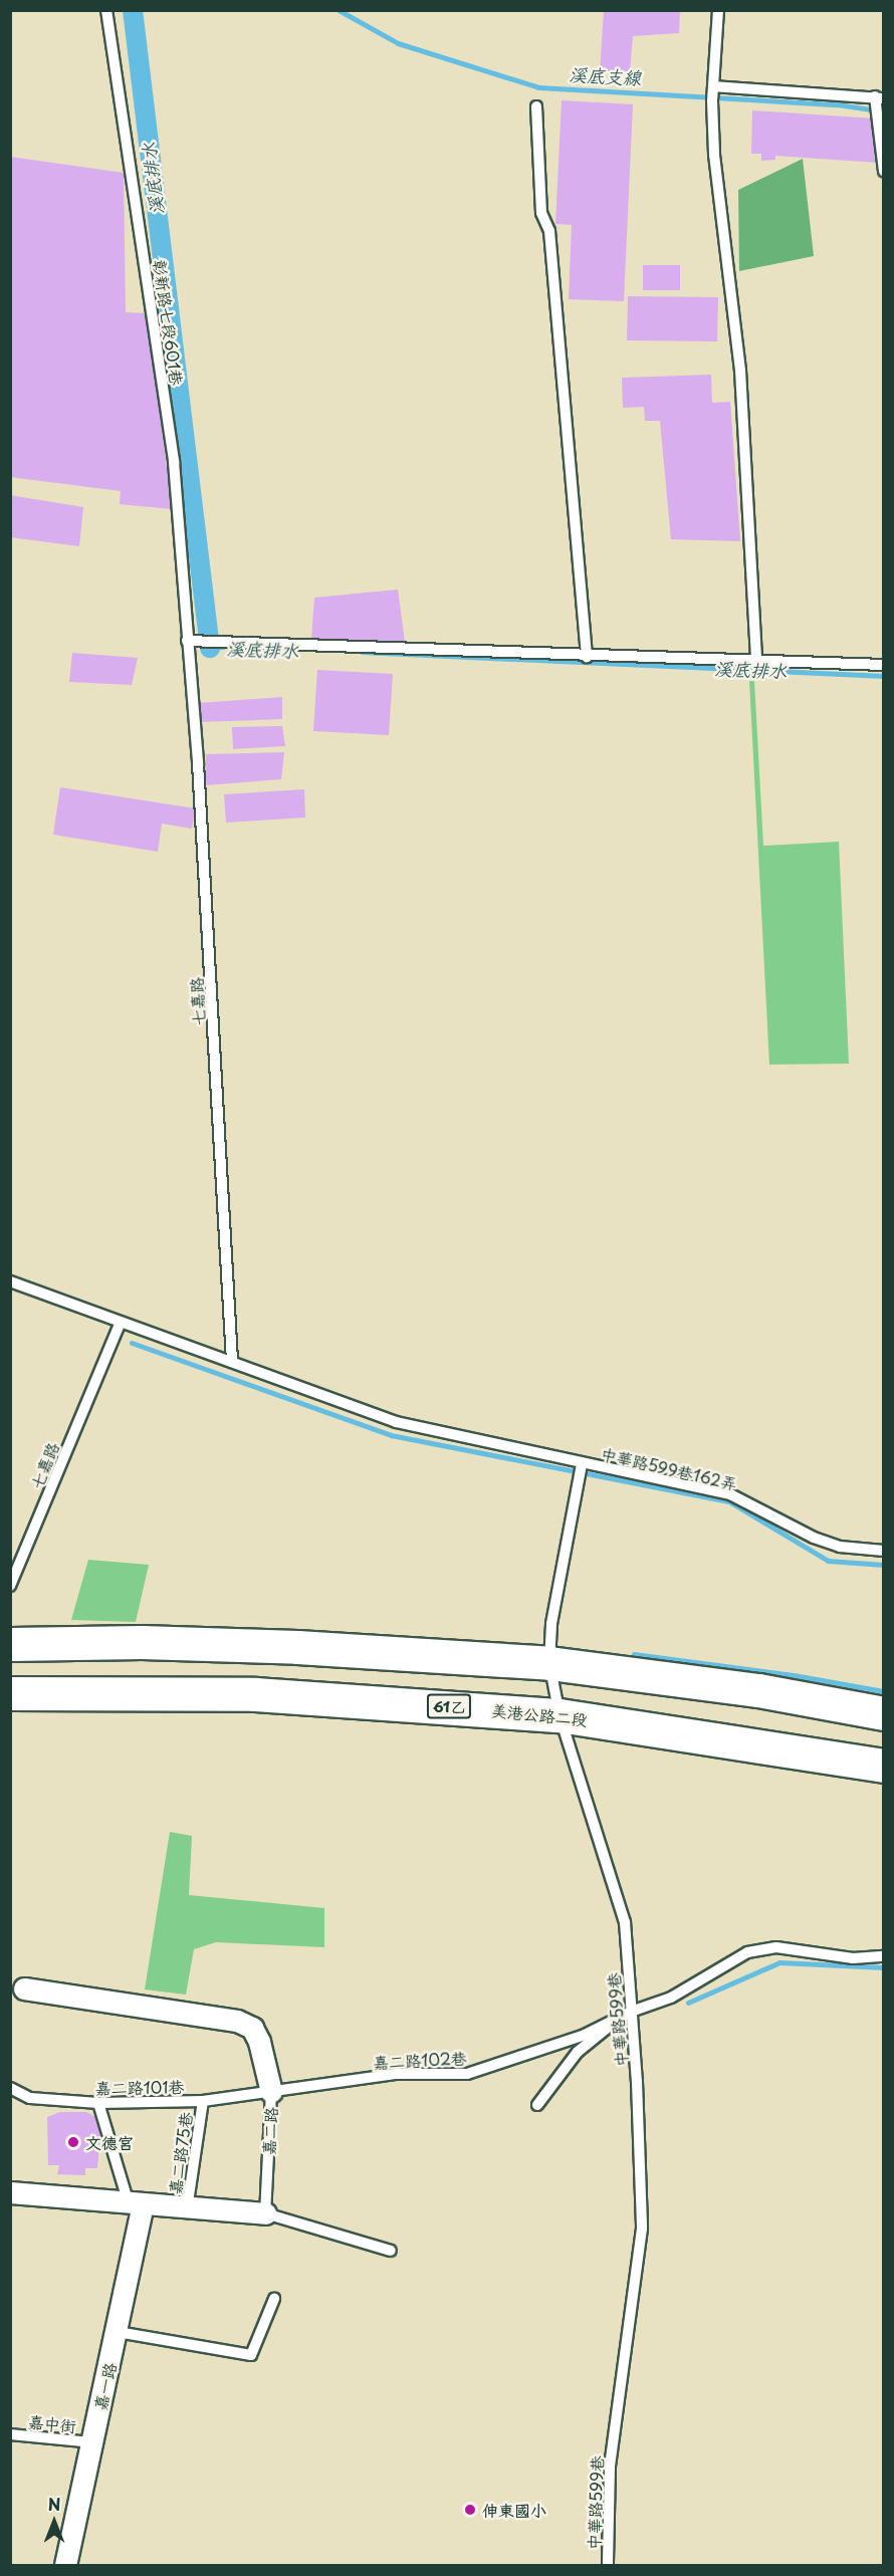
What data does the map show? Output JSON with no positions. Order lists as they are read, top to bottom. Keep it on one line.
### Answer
{"streets":{"main road":["61乙","美港公路二段"],"street":["嘉二路","嘉一路"],"lane":["彰新路七段601巷","七嘉路","中華路599巷162弄","中華路599巷","嘉二路102巷","嘉二路101巷","嘉二路75巷","嘉中街"]},"crossings":[["彰新路七段601巷","七嘉路"],["七嘉路","中華路599巷162弄"],["中華路599巷162弄","中華路599巷"],["美港公路二段","中華路599巷"],["中華路599巷","嘉二路102巷"],["嘉二路102巷","嘉二路101巷"],["嘉二路102巷","嘉二路"],["嘉二路101巷","嘉二路"],["嘉二路101巷","嘉二路75巷"],["嘉一路","嘉中街"]],"water":["溪底支線","溪底排水"],"places":["文德宮","伸東國小"],"north":"top"}
